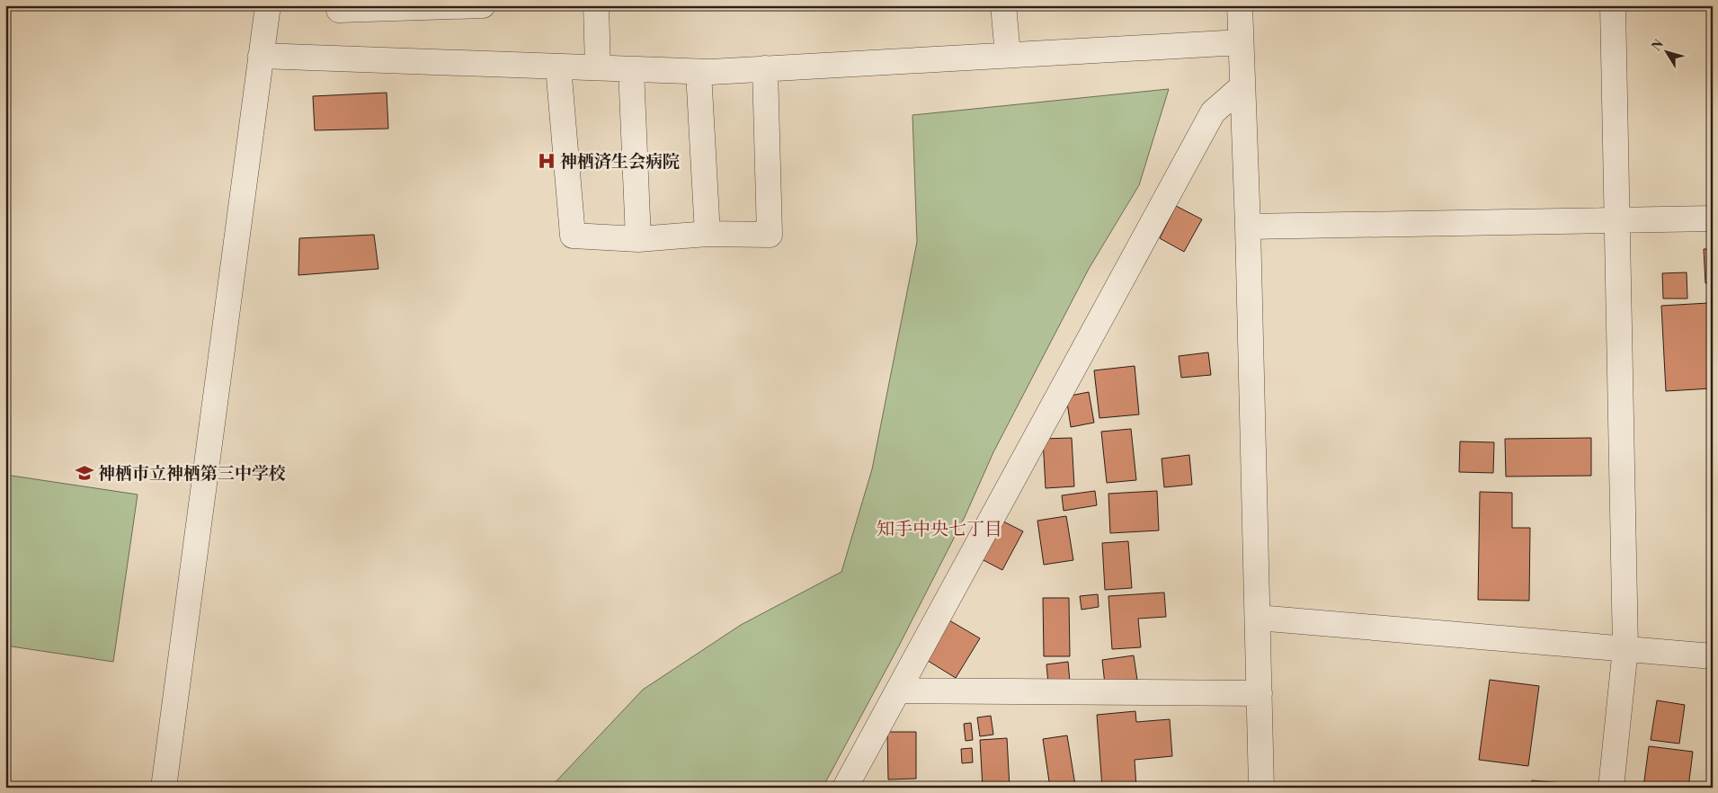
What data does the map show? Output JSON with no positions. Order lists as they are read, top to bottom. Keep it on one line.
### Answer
{"districts":["知手中央七丁目"],"places":{"hospital":["神栖済生会病院"],"school or university":["神栖市立神栖第三中学校"]},"north":"top left"}
